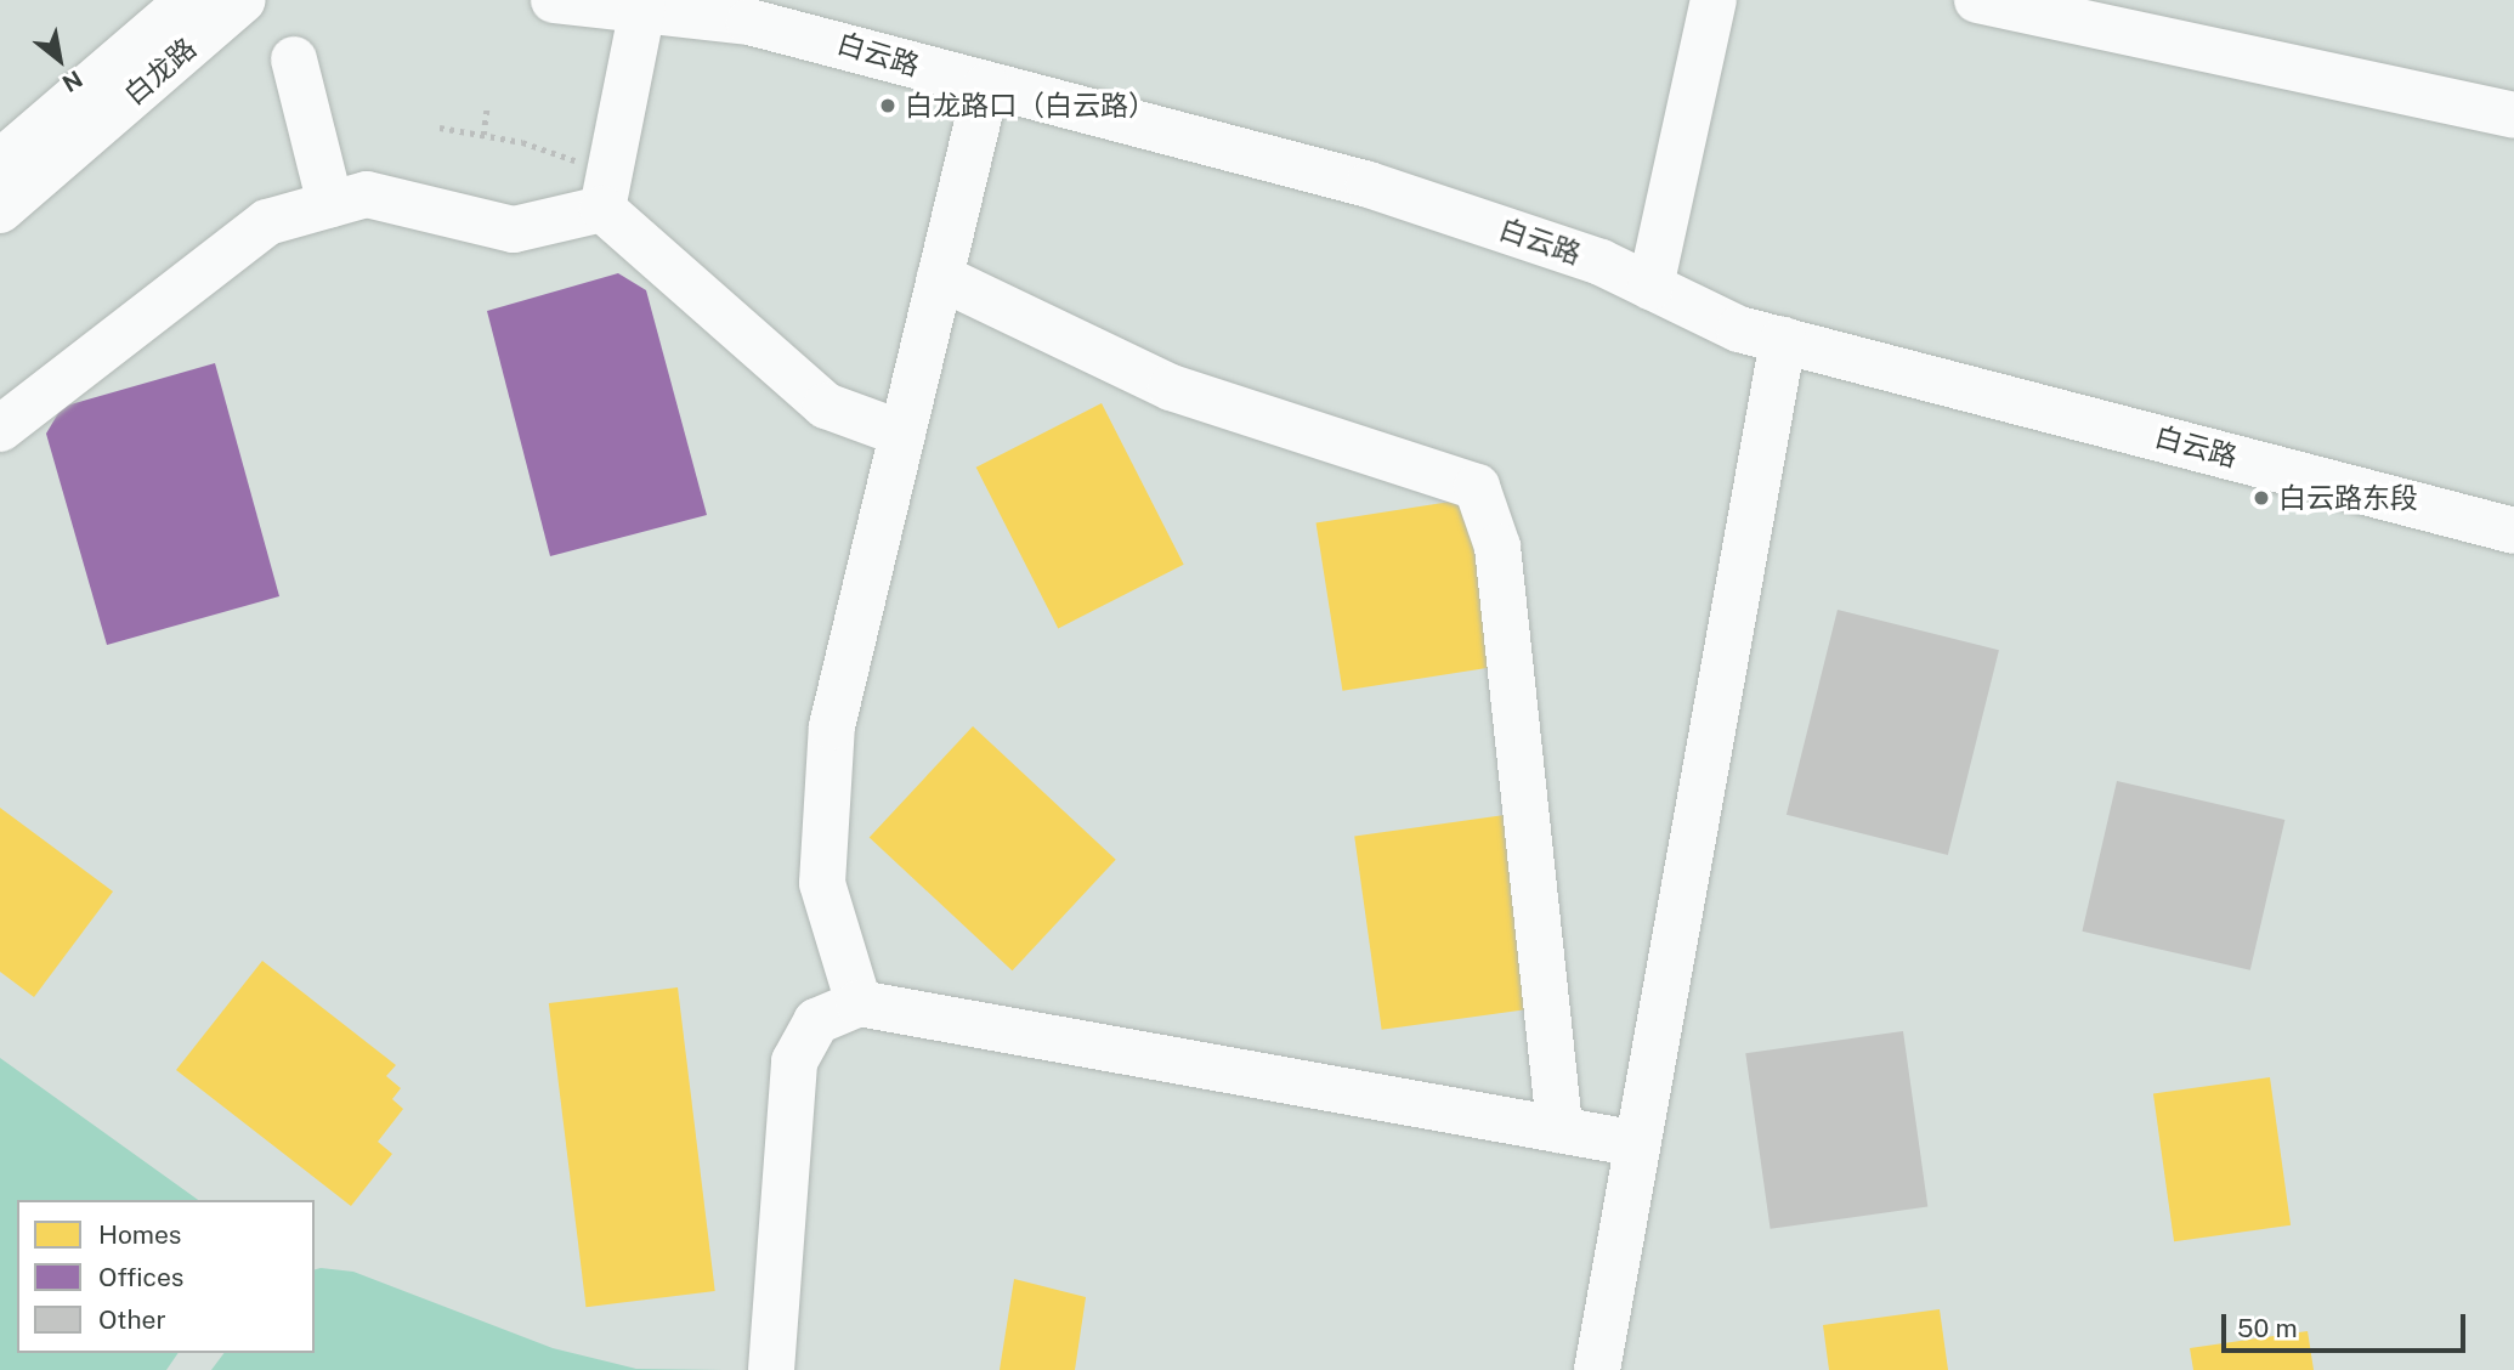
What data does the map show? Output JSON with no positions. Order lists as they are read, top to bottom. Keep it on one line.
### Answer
{"streets":{"street":["白云路","白龙路"]},"places":["白龙路口（白云路）","白云路东段"],"legend":["Homes","Offices","Other"],"scale_bar":"50 m","north":"bottom right"}
